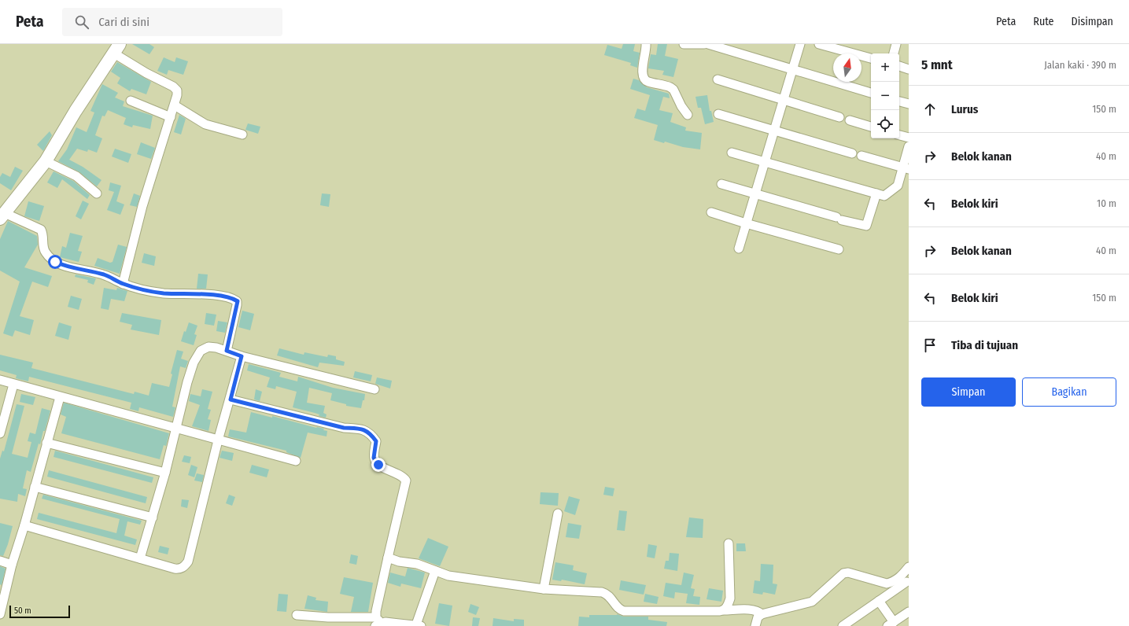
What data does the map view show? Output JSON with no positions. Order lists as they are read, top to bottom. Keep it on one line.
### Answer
{"scale_bar":"50 m","north":"top","page":{"header":"Peta","search":"Cari di sini","nav":["Peta","Rute","Disimpan"],"heading":["5 mnt","Jalan kaki · 390 m"],"map_buttons":["+","−"],"list":[["Lurus","150 m"],["Belok kanan","40 m"],["Belok kiri","10 m"],["Belok kanan","40 m"],["Belok kiri","150 m"],"Tiba di tujuan"],"buttons":["Simpan","Bagikan"],"scale":"50 m"}}
